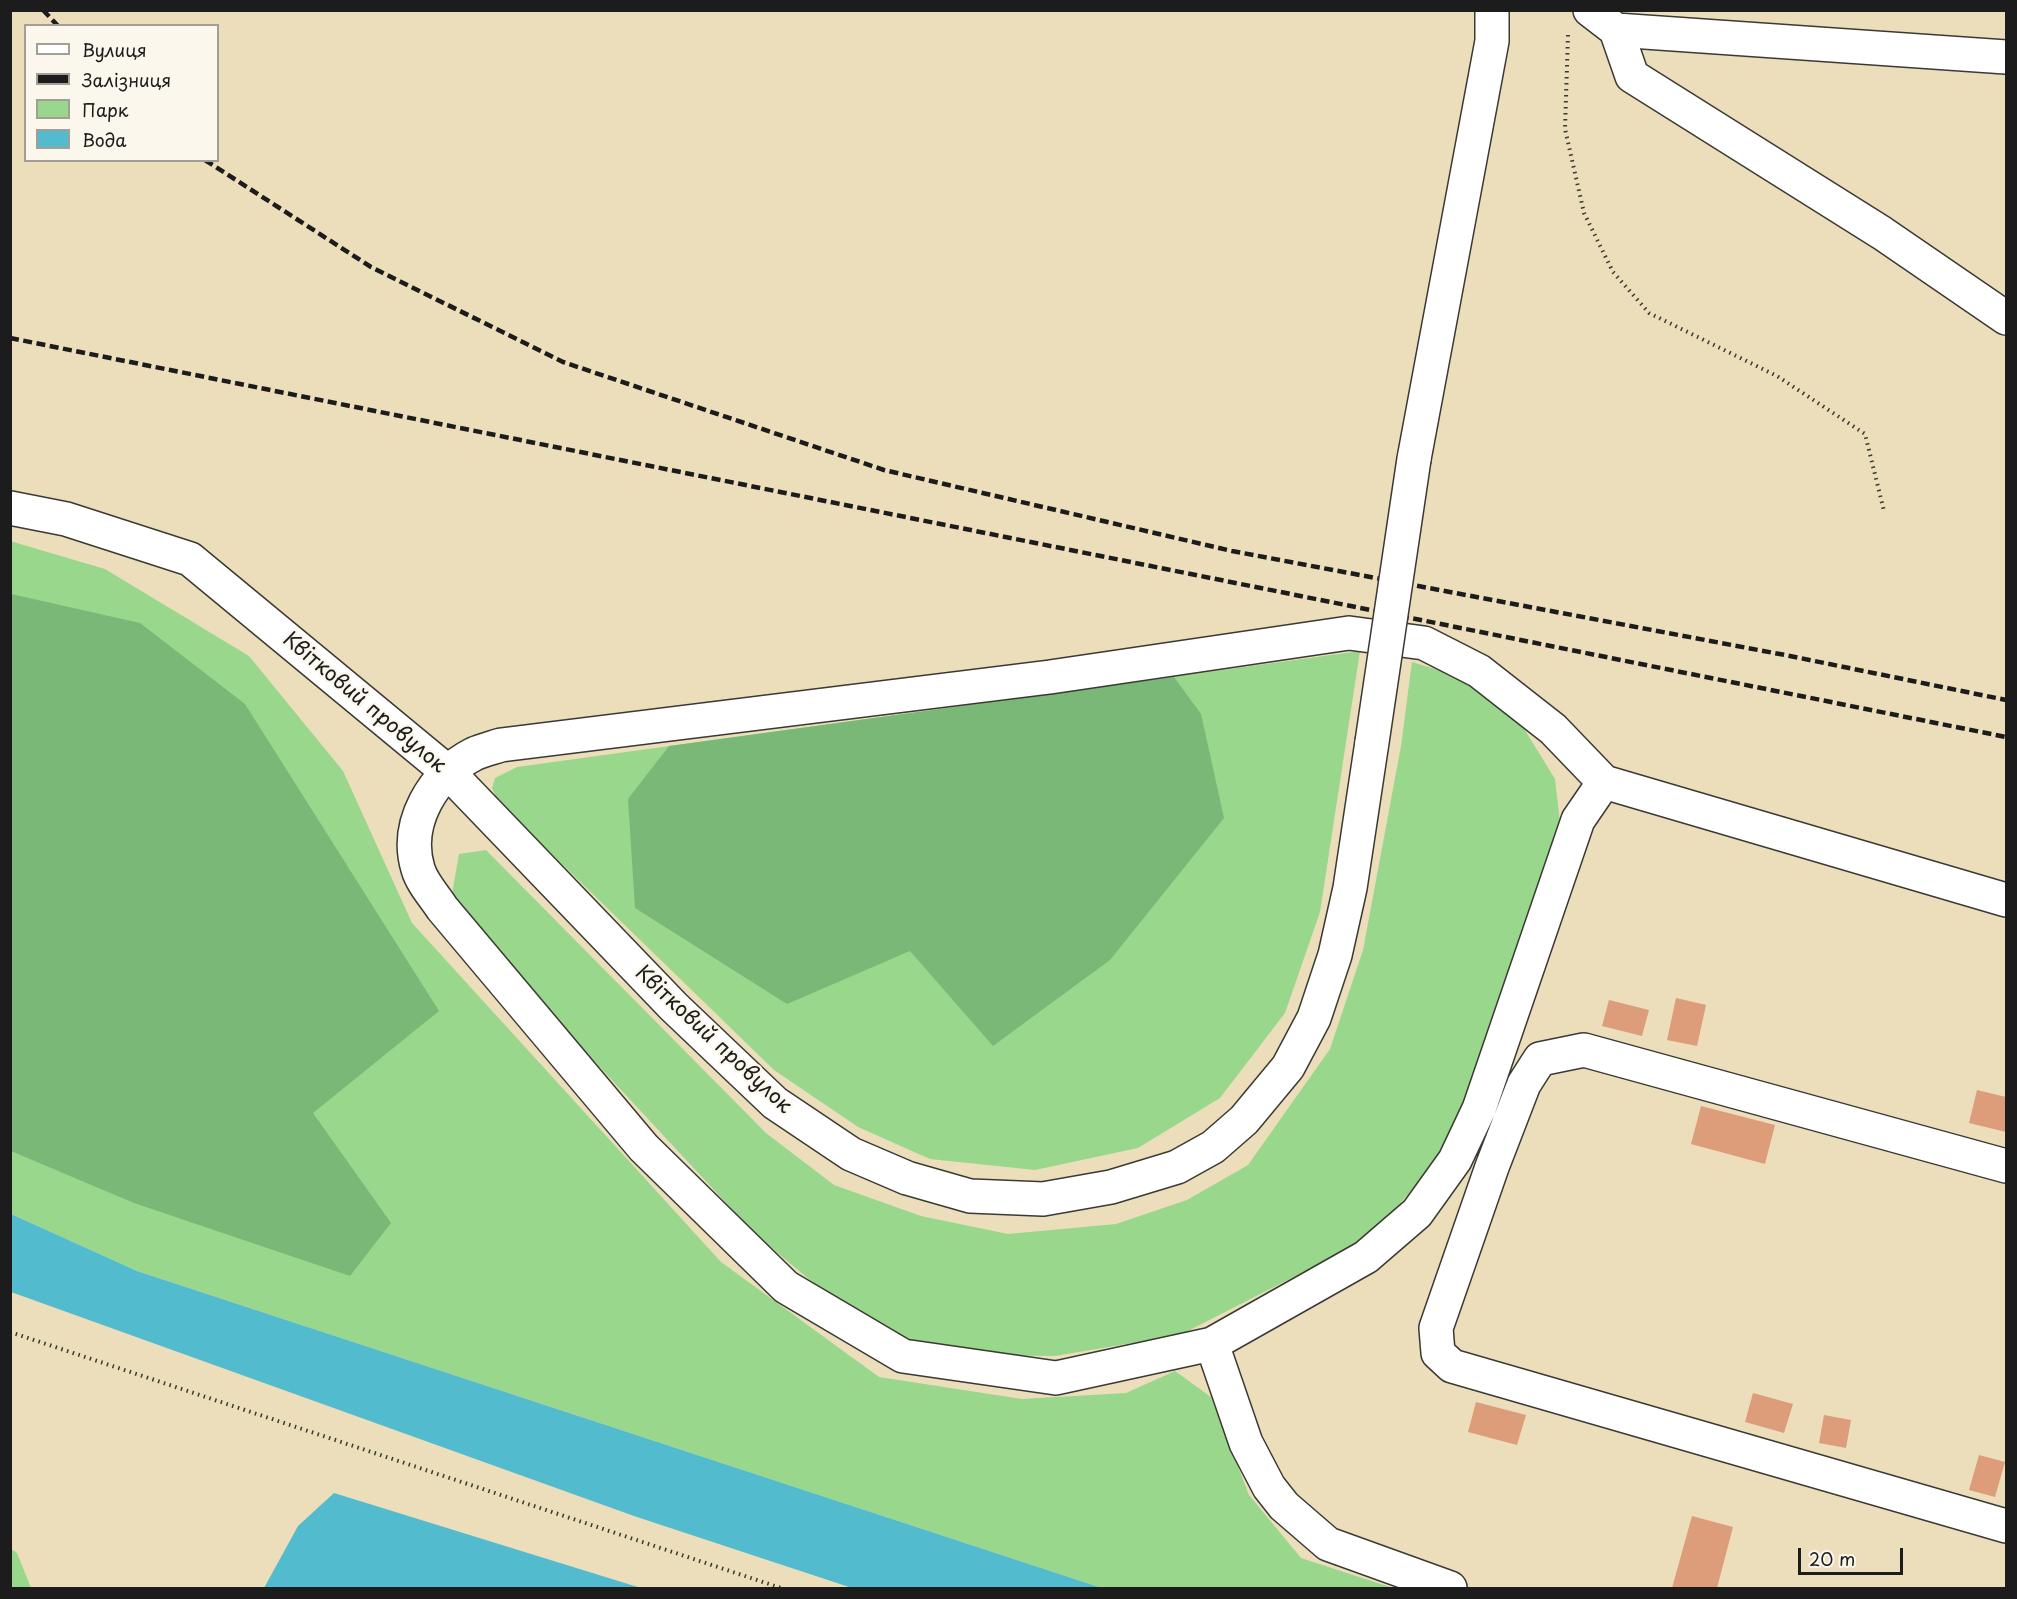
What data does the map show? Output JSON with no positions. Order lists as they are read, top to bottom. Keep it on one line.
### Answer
{"streets":{"street":["Квітковий провулок"]},"legend":["Вулиця","Залізниця","Парк","Вода"],"scale_bar":"20 m"}
